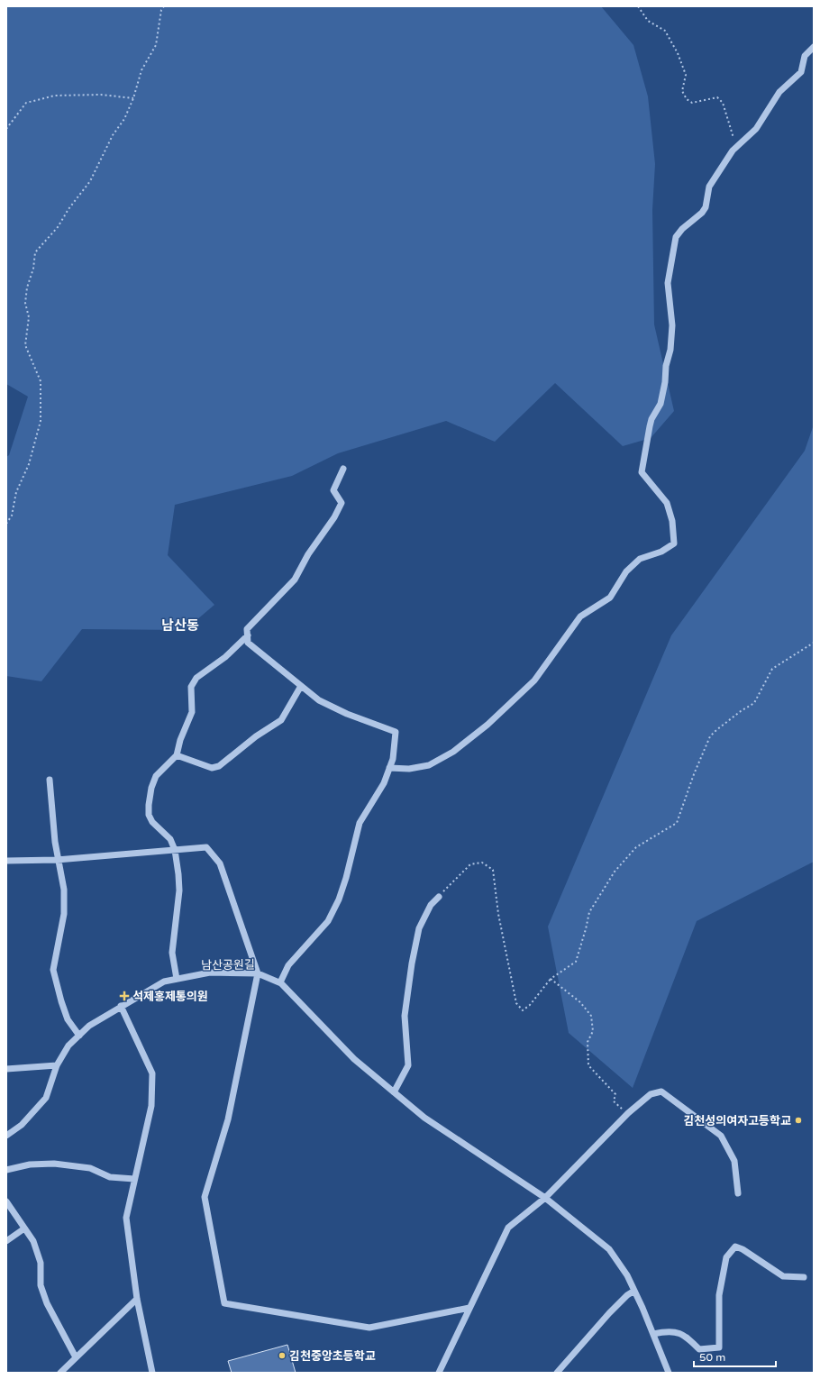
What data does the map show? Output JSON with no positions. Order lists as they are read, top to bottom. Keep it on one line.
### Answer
{"streets":{"street":["남산공원길"]},"districts":["남산동"],"places":{"health":["석제홍제통의원"],"other":["김천성의여자고등학교","김천중앙초등학교"]},"scale_bar":"50 m"}
